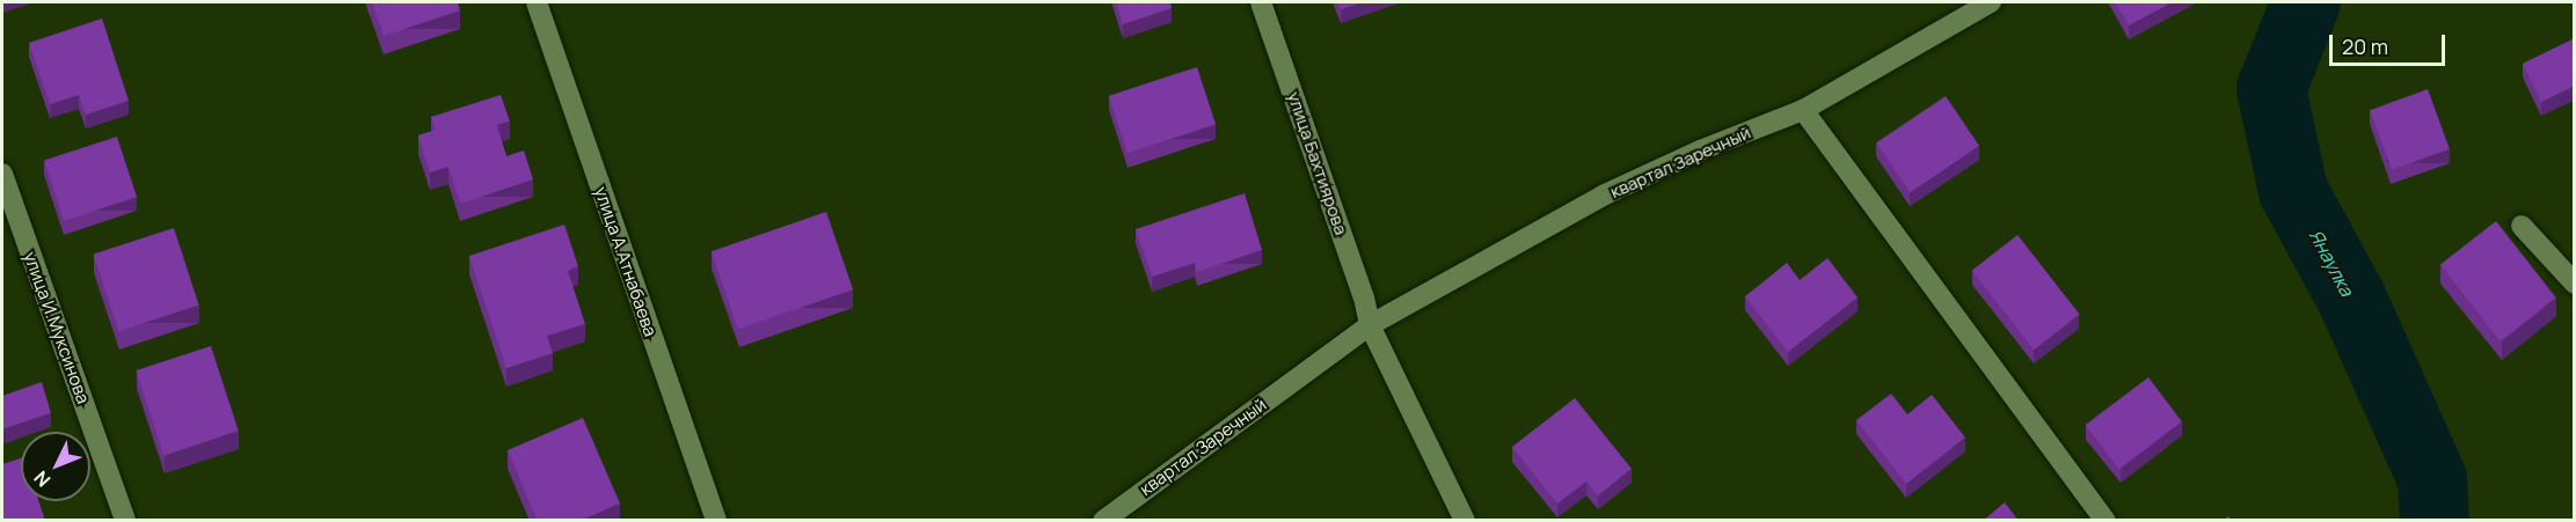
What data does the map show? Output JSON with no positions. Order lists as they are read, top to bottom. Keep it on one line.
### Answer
{"streets":{"street":["квартал Заречный","улица Бахтиярова","улица А.Атнабаева","улица И.Муксинова"]},"crossings":[["квартал Заречный","улица Бахтиярова"]],"water":["Янаулка"],"scale_bar":"20 m","north":"bottom left"}
